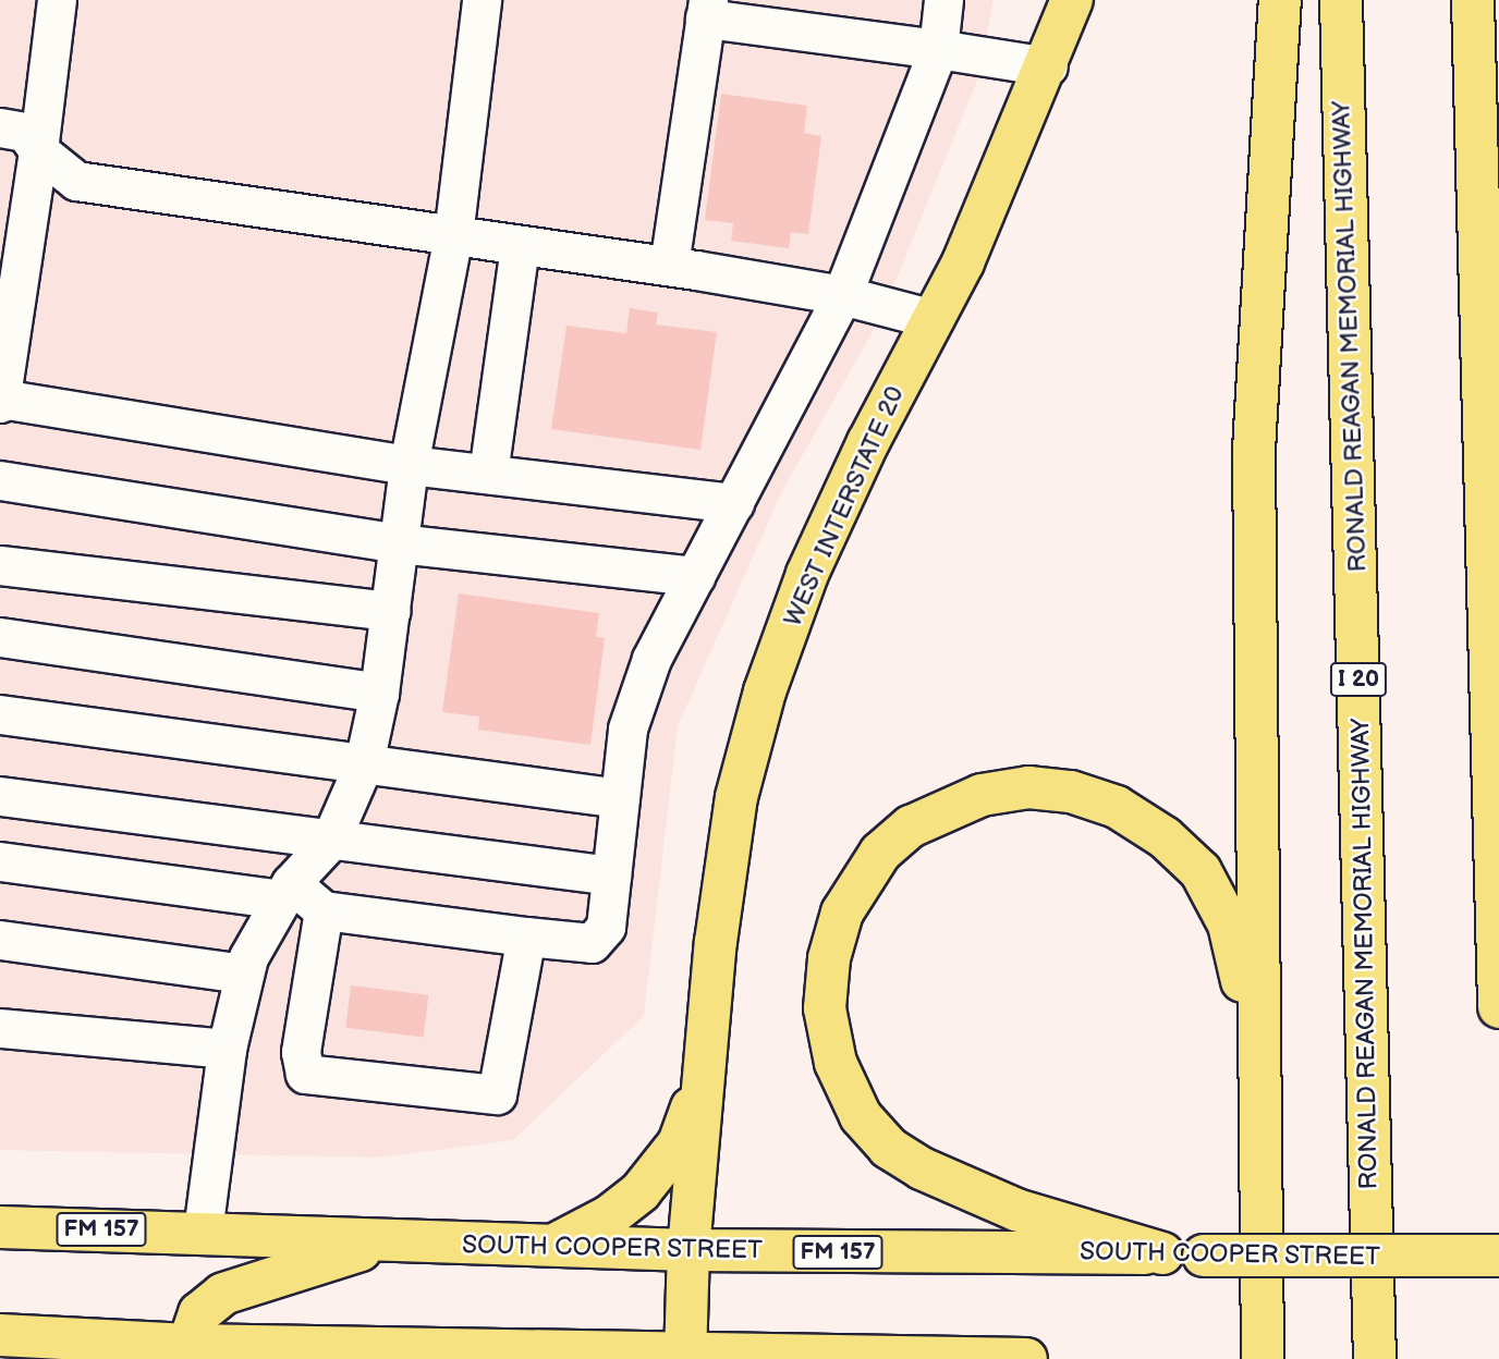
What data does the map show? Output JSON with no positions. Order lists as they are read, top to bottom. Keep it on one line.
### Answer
{"streets":{"main road":["RONALD REAGAN MEMORIAL HIGHWAY","WEST INTERSTATE 20","I 20","FM 157","SOUTH COOPER STREET"]},"crossings":[["WEST INTERSTATE 20","SOUTH COOPER STREET"]]}
